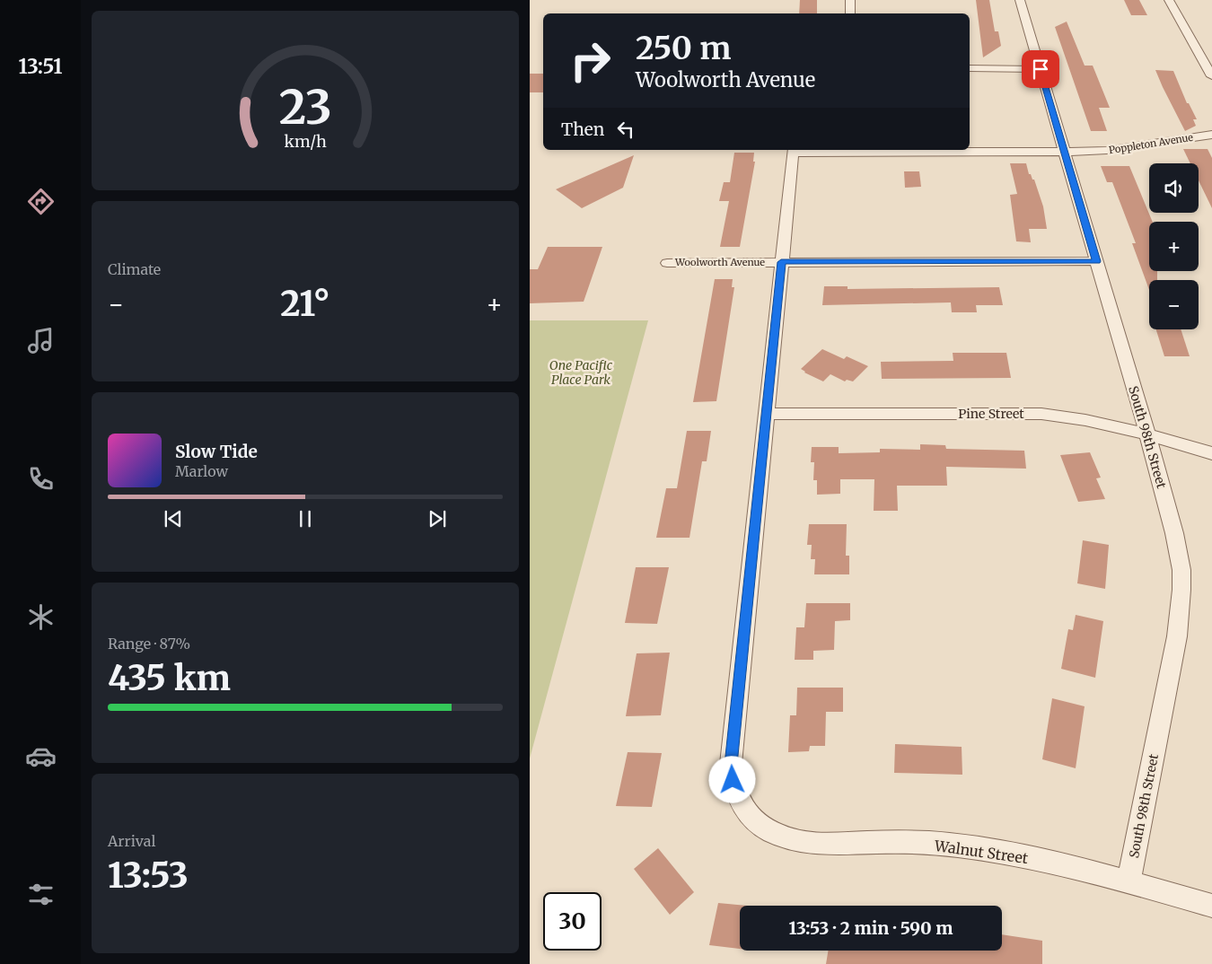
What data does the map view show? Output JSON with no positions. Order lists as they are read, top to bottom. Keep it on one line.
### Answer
{"streets":{"street":["Poppleton Avenue","Woolworth Avenue","Pine Street","South 98th Street","Walnut Street"]},"crossings":[["Poppleton Avenue","South 98th Street"],["Woolworth Avenue","South 98th Street"],["Pine Street","South 98th Street"],["Pine Street","Walnut Street"],["South 98th Street","Walnut Street"]],"parks":["One Pacific Place Park"],"page":{"tabs":"13:51","turn":["250 m","Woolworth Avenue"],"then":"Then","map_buttons":["+","−"],"tile":["Climate",["Range · 87%","435 km"],["Arrival","13:53"]],"heat":["−","21°","+"],"song":["Slow Tide","Marlow"],"limit":"30","trip":"13:53 · 2 min · 590 m","gauge":["23","km/h"]}}
